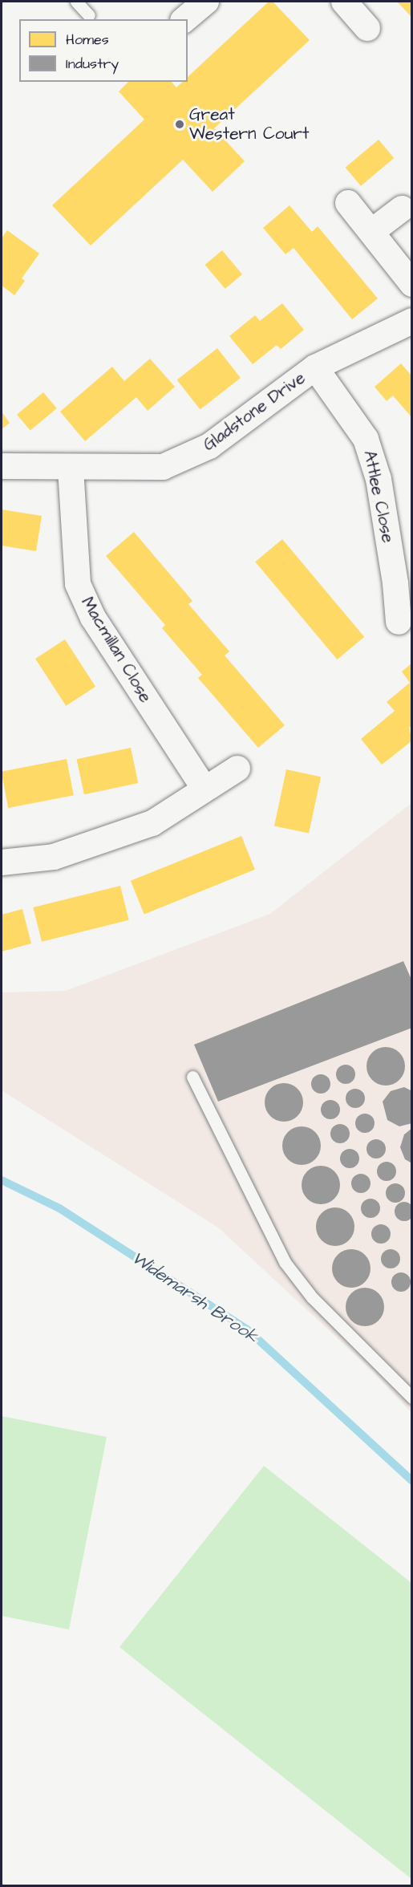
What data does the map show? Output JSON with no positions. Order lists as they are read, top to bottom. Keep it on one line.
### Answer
{"streets":{"street":["Gladstone Drive","Attlee Close","Macmillan Close"]},"crossings":[["Gladstone Drive","Attlee Close"],["Gladstone Drive","Macmillan Close"]],"water":["Widemarsh Brook"],"places":["Great Western Court"],"legend":["Homes","Industry"]}
